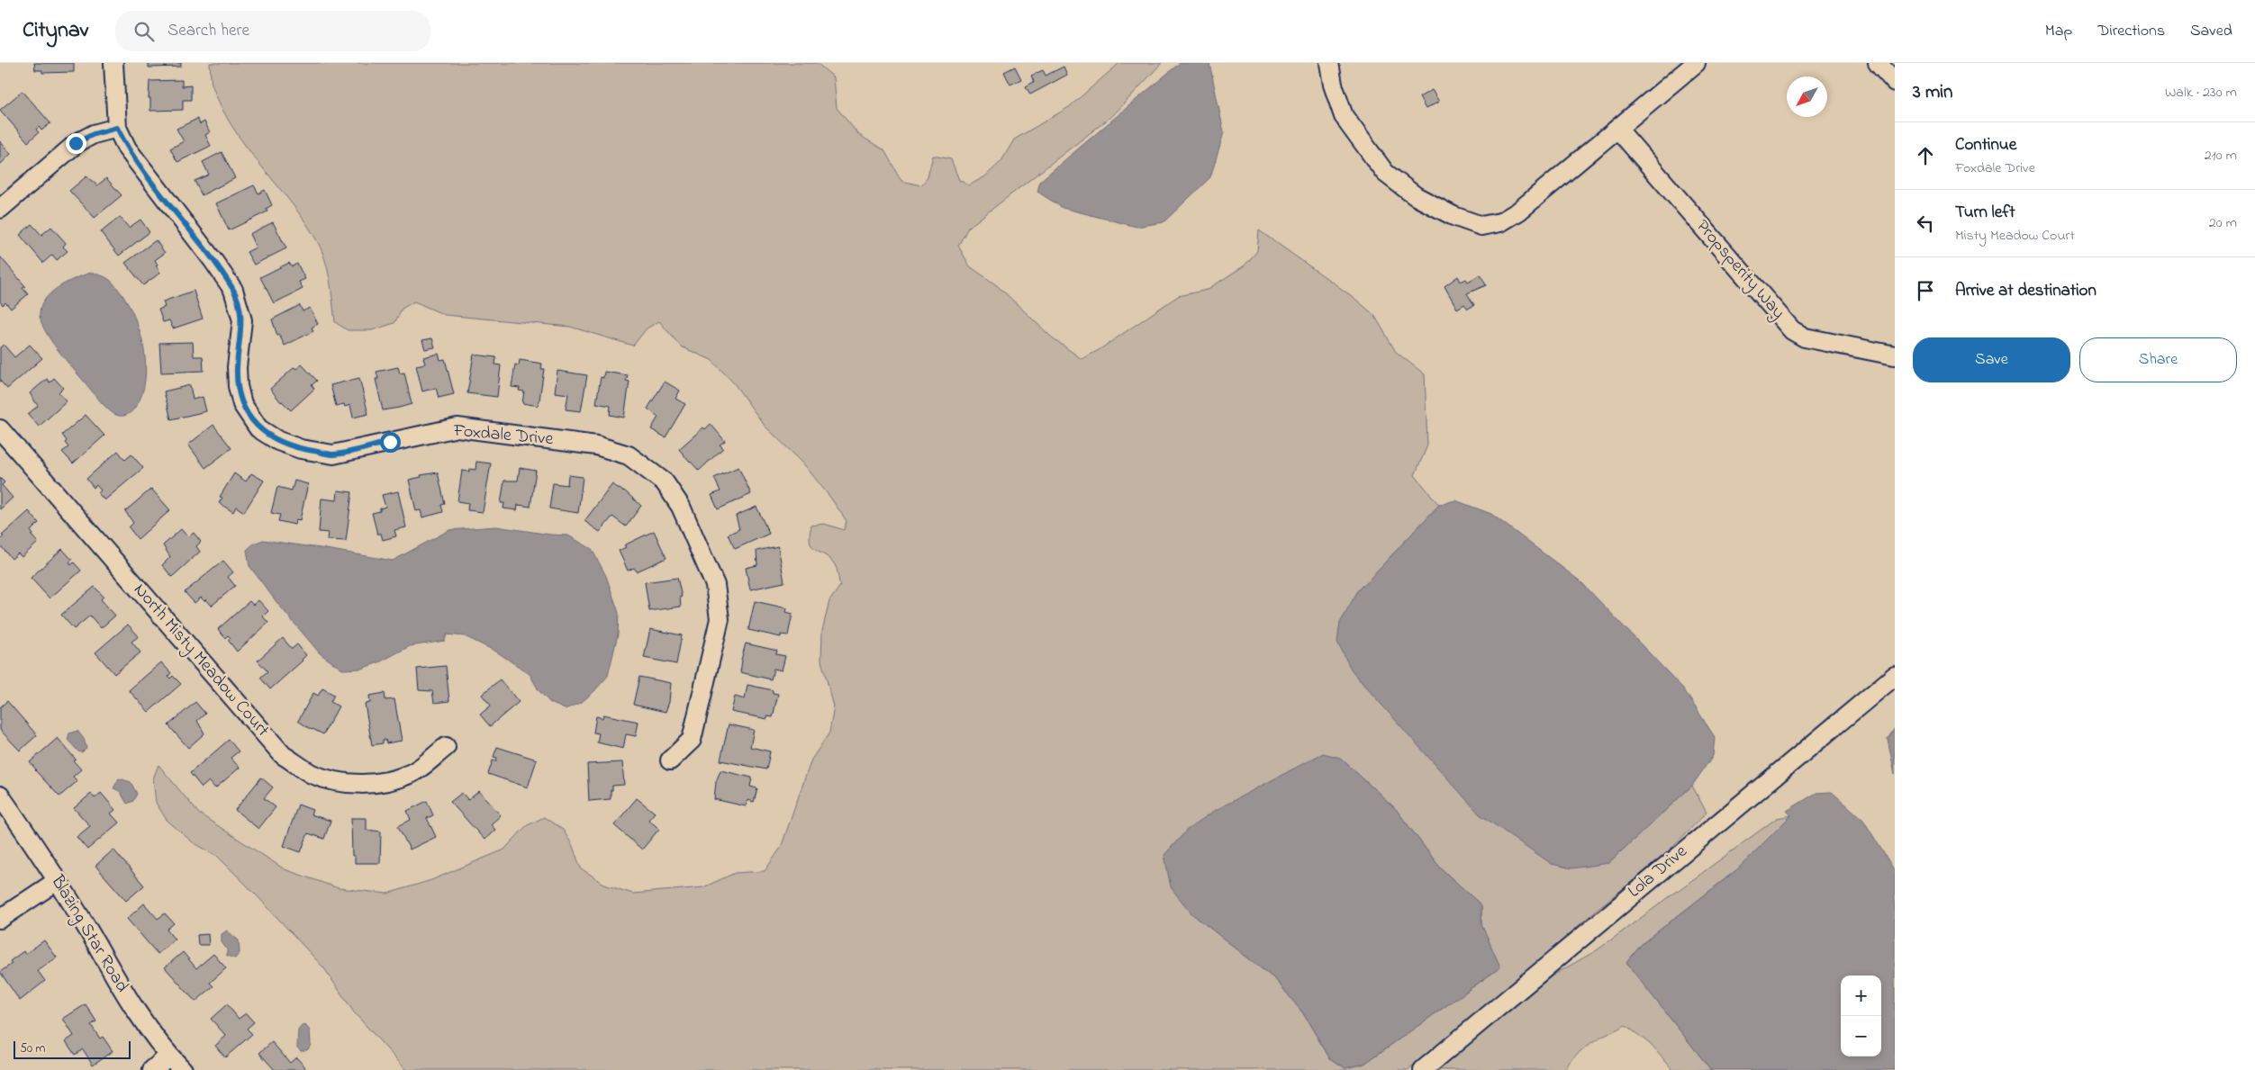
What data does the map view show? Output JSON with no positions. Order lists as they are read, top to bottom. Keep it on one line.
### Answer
{"streets":{"street":["Propsperity Way","Foxdale Drive","North Misty Meadow Court","Lola Drive","Blazing Star Road"]},"scale_bar":"50 m","north":"bottom left","page":{"header":"Citynav","search":"Search here","nav":["Map","Directions","Saved"],"heading":["3 min","Walk · 230 m"],"list":[["Continue","Foxdale Drive","210 m"],["Turn left","Misty Meadow Court","20 m"],"Arrive at destination"],"buttons":["Save","Share"],"map_buttons":["+","−"],"scale":"50 m"}}
